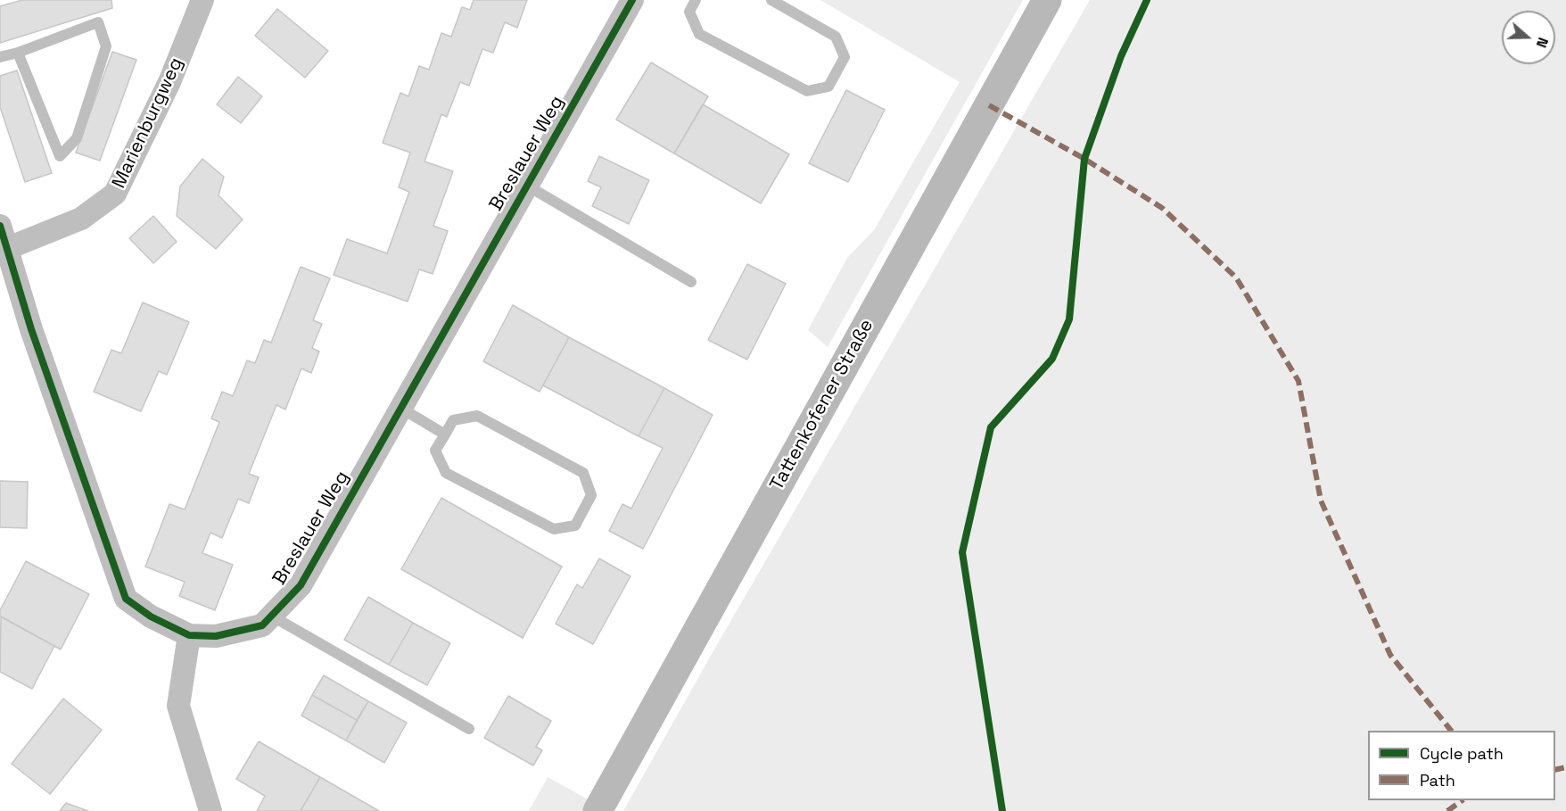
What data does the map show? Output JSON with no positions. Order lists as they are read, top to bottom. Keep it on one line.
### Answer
{"streets":{"main road":["Tattenkofener Straße"],"street":["Marienburgweg","Breslauer Weg"]},"crossings":[["Marienburgweg","Breslauer Weg"]],"legend":["Cycle path","Path"],"north":"right"}
